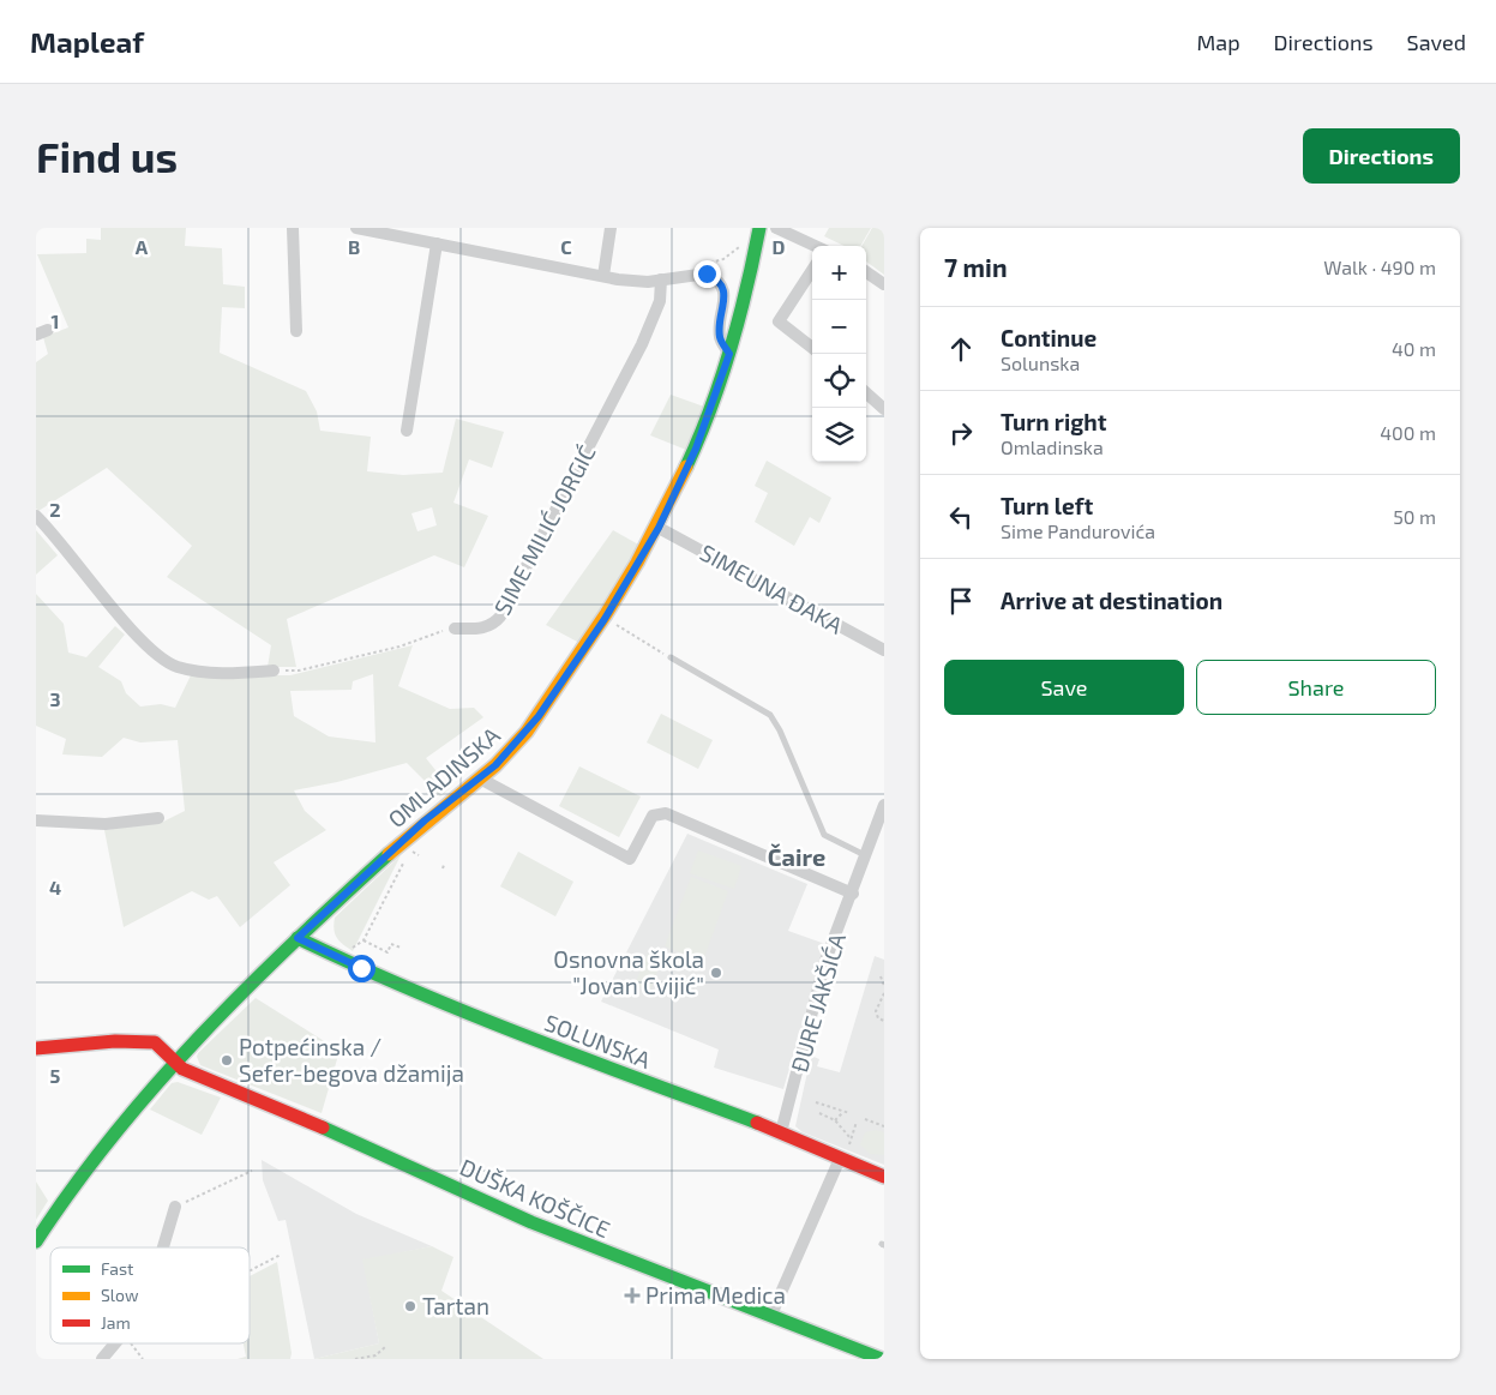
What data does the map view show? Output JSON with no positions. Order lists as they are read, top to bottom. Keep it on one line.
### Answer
{"streets":{"street":["SIME MILIĆ JORGIĆ","SIMEUNA ĐAKA","OMLADINSKA","ĐURE JAKŠIĆA","SOLUNSKA","DUŠKA KOŠČICE"]},"crossings":[["SIMEUNA ĐAKA","OMLADINSKA"],["OMLADINSKA","SOLUNSKA"],["OMLADINSKA","DUŠKA KOŠČICE"],["ĐURE JAKŠIĆA","SOLUNSKA"]],"districts":["Čaire"],"places":{"other":["Osnovna škola \"Jovan Cvijić\"","Potpećinska / Sefer-begova džamija","Tartan"],"health":["Prima Medica"]},"legend":["Fast","Slow","Jam"],"page":{"header":"Mapleaf","nav":["Map","Directions","Saved"],"buttons":["Directions",["Save","Share"]],"title":"Find us","heading":["7 min","Walk · 490 m"],"map_buttons":["+","−"],"list":[["Continue","Solunska","40 m"],["Turn right","Omladinska","400 m"],["Turn left","Sime Pandurovića","50 m"],"Arrive at destination"]},"grid":{"columns":["A","B","C","D"],"rows":["1","2","3","4","5"]}}
